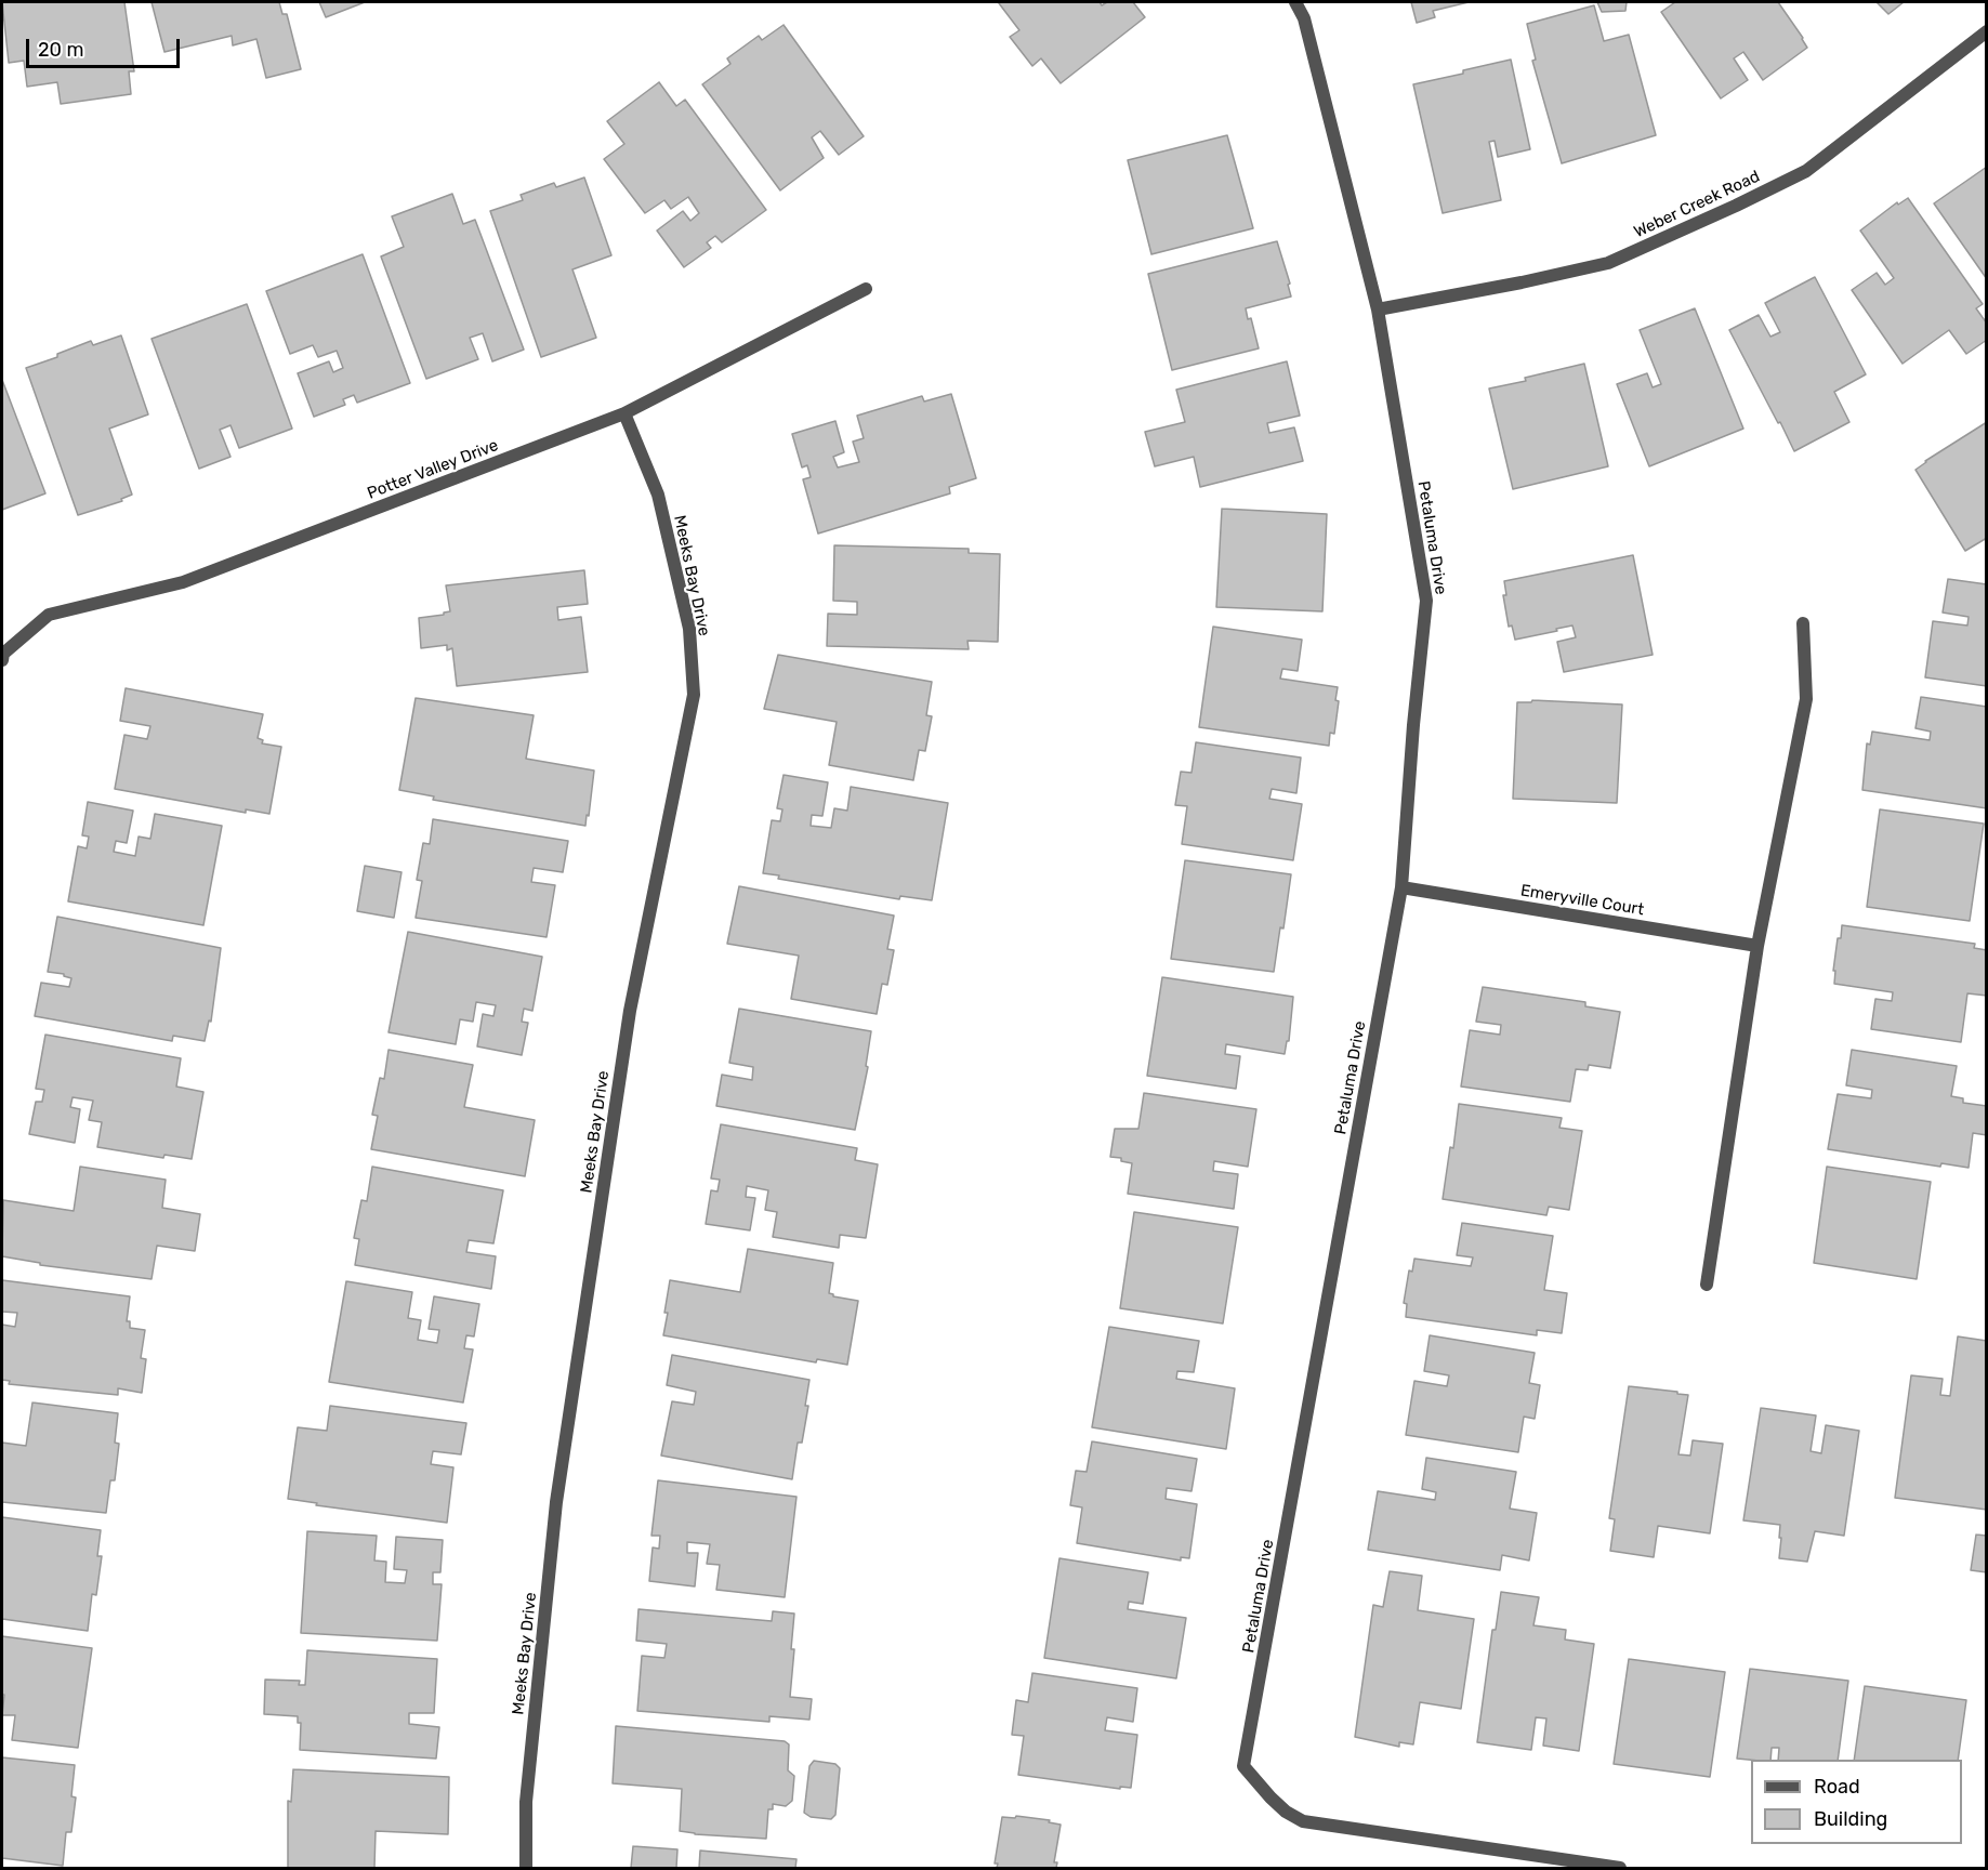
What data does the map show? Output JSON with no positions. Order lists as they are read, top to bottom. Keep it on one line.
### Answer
{"streets":{"street":["Weber Creek Road","Potter Valley Drive","Petaluma Drive","Meeks Bay Drive","Emeryville Court"]},"crossings":[["Weber Creek Road","Petaluma Drive"],["Potter Valley Drive","Meeks Bay Drive"],["Petaluma Drive","Emeryville Court"]],"legend":["Road","Building"],"scale_bar":"20 m"}
